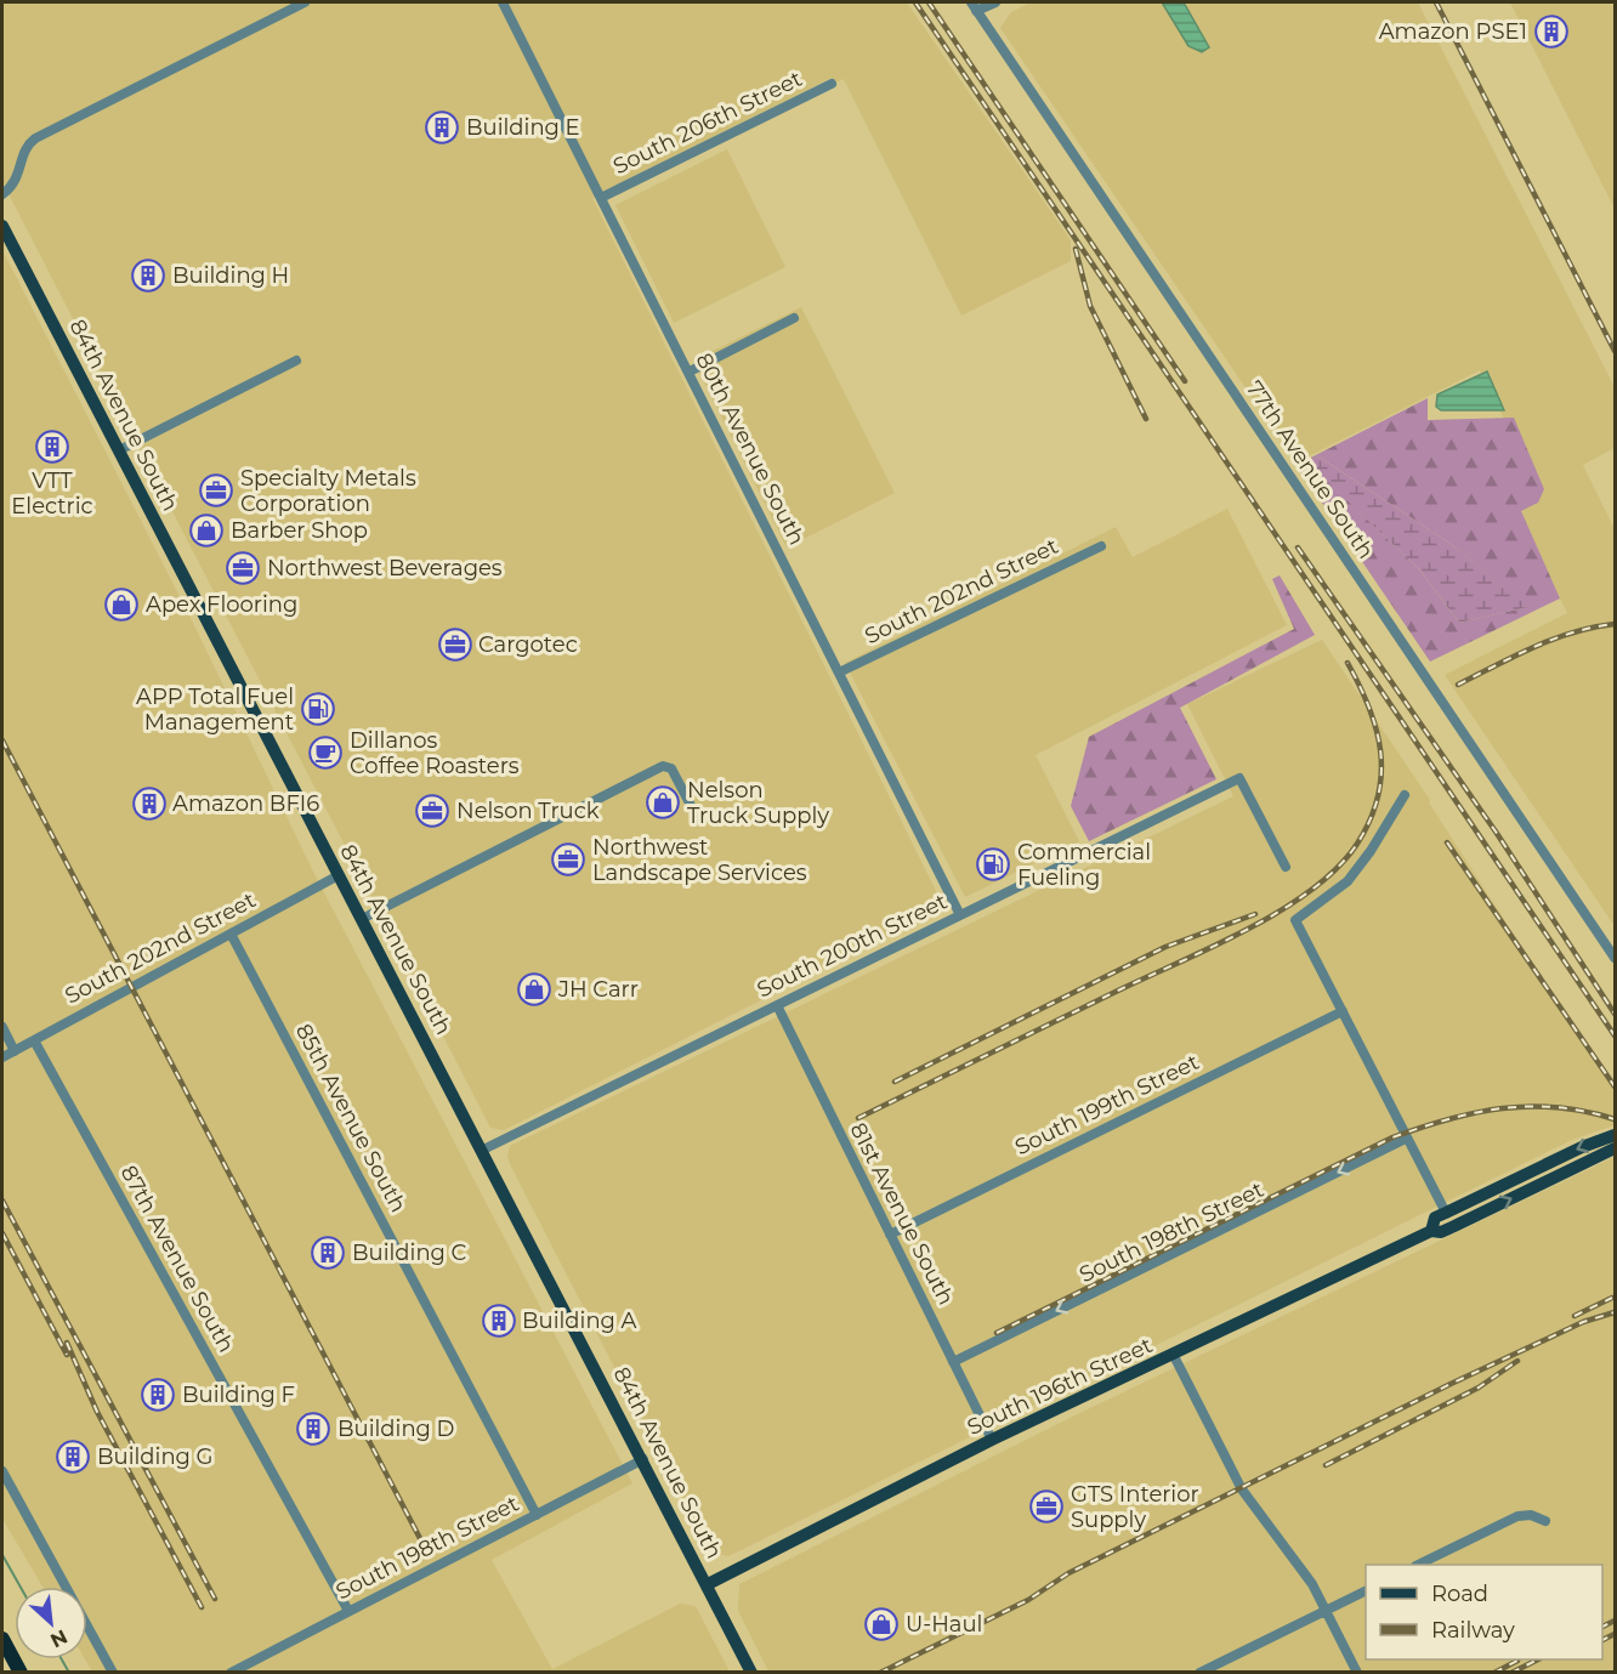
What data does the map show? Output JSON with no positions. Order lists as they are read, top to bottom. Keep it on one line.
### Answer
{"streets":{"main road":["84th Avenue South","South 196th Street"],"street":["South 206th Street","80th Avenue South","77th Avenue South","South 202nd Street","South 200th Street","South 199th Street","85th Avenue South","81st Avenue South","South 198th Street","87th Avenue South"]},"crossings":[["South 206th Street","80th Avenue South"],["84th Avenue South","South 202nd Street"],["84th Avenue South","South 200th Street"],["84th Avenue South","South 198th Street"],["84th Avenue South","South 196th Street"],["80th Avenue South","South 202nd Street"],["80th Avenue South","South 200th Street"],["South 202nd Street","85th Avenue South"],["South 202nd Street","87th Avenue South"],["South 200th Street","81st Avenue South"],["South 199th Street","81st Avenue South"],["85th Avenue South","South 198th Street"],["81st Avenue South","South 198th Street"],["81st Avenue South","South 196th Street"],["South 198th Street","87th Avenue South"]],"one_way":["South 198th Street"],"places":{"building":["Amazon PSE1","Building E","Building H","VTT Electric","Amazon BFI6","Building C","Building A","Building F","Building D","Building G"],"office":["Specialty Metals Corporation","Northwest Beverages","Cargotec","Nelson Truck","Northwest Landscape Services","GTS Interior Supply"],"shop":["Barber Shop","Apex Flooring","Nelson Truck Supply","JH Carr","U-Haul"],"fuel station":["APP Total Fuel Management","Commercial Fueling"],"cafe":["Dillanos Coffee Roasters"]},"legend":["Road","Railway"],"north":"bottom right"}
